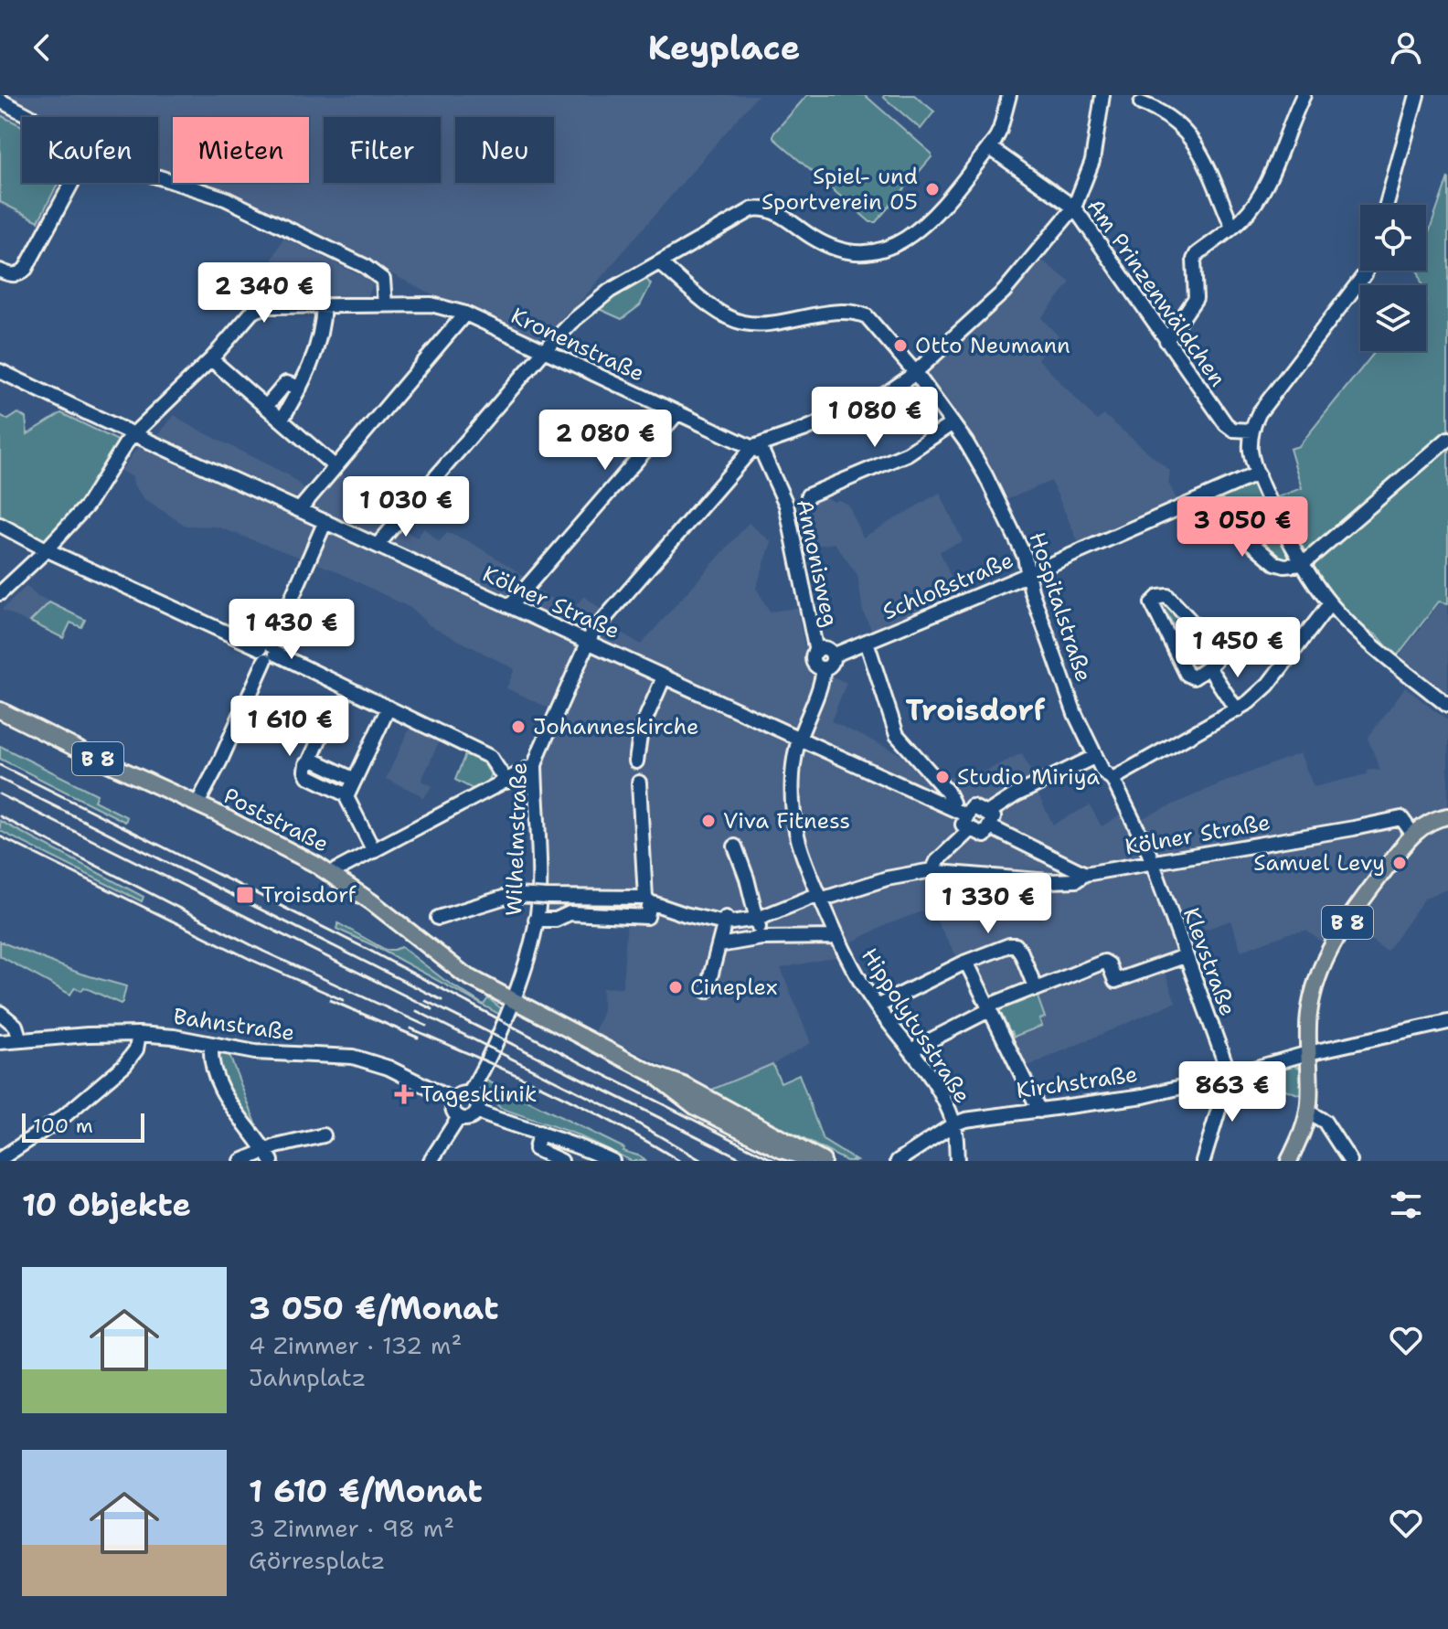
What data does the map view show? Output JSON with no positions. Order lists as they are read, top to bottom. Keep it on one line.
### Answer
{"streets":{"main road":["B 8","Poststraße"],"street":["Am Prinzenwäldchen","Kronenstraße","Annonisweg","Schloßstraße","Kölner Straße","Hospitalstraße","Wilhelmstraße","Klevstraße","Bahnstraße","Hippolytusstraße","Kirchstraße"]},"crossings":[["Kronenstraße","Annonisweg"],["Kronenstraße","Kölner Straße"],["Kronenstraße","Wilhelmstraße"],["Annonisweg","Schloßstraße"],["Annonisweg","Wilhelmstraße"],["Schloßstraße","Hospitalstraße"],["Kölner Straße","Hospitalstraße"],["Kölner Straße","B 8"],["Kölner Straße","Wilhelmstraße"],["Kölner Straße","Klevstraße"],["Kölner Straße","Hippolytusstraße"],["Hospitalstraße","Klevstraße"],["B 8","Poststraße"],["B 8","Wilhelmstraße"],["B 8","Kirchstraße"],["Poststraße","Wilhelmstraße"],["Wilhelmstraße","Bahnstraße"],["Klevstraße","Kirchstraße"],["Hippolytusstraße","Kirchstraße"]],"districts":["Troisdorf"],"places":{"other":["Spiel- und Sportverein 05","Otto Neumann","Johanneskirche","Studio Miriya","Viva Fitness","Samuel Levy","Cineplex"],"transit":["Troisdorf"],"health":["Tagesklinik"]},"scale_bar":"100 m","page":{"header":"Keyplace","chip":["Kaufen","Mieten","Filter","Neu"],"price":["2 340 €","1 080 €","2 080 €","1 030 €","3 050 €","1 430 €","1 450 €","1 610 €","1 330 €","863 €"],"scale":"100 m","heading":"10 Objekte","list":[{"name":"3 050 €/Monat","note":"4 Zimmer · 132 m² · Jahnplatz"},{"name":"1 610 €/Monat","note":"3 Zimmer · 98 m² · Görresplatz"}]}}
